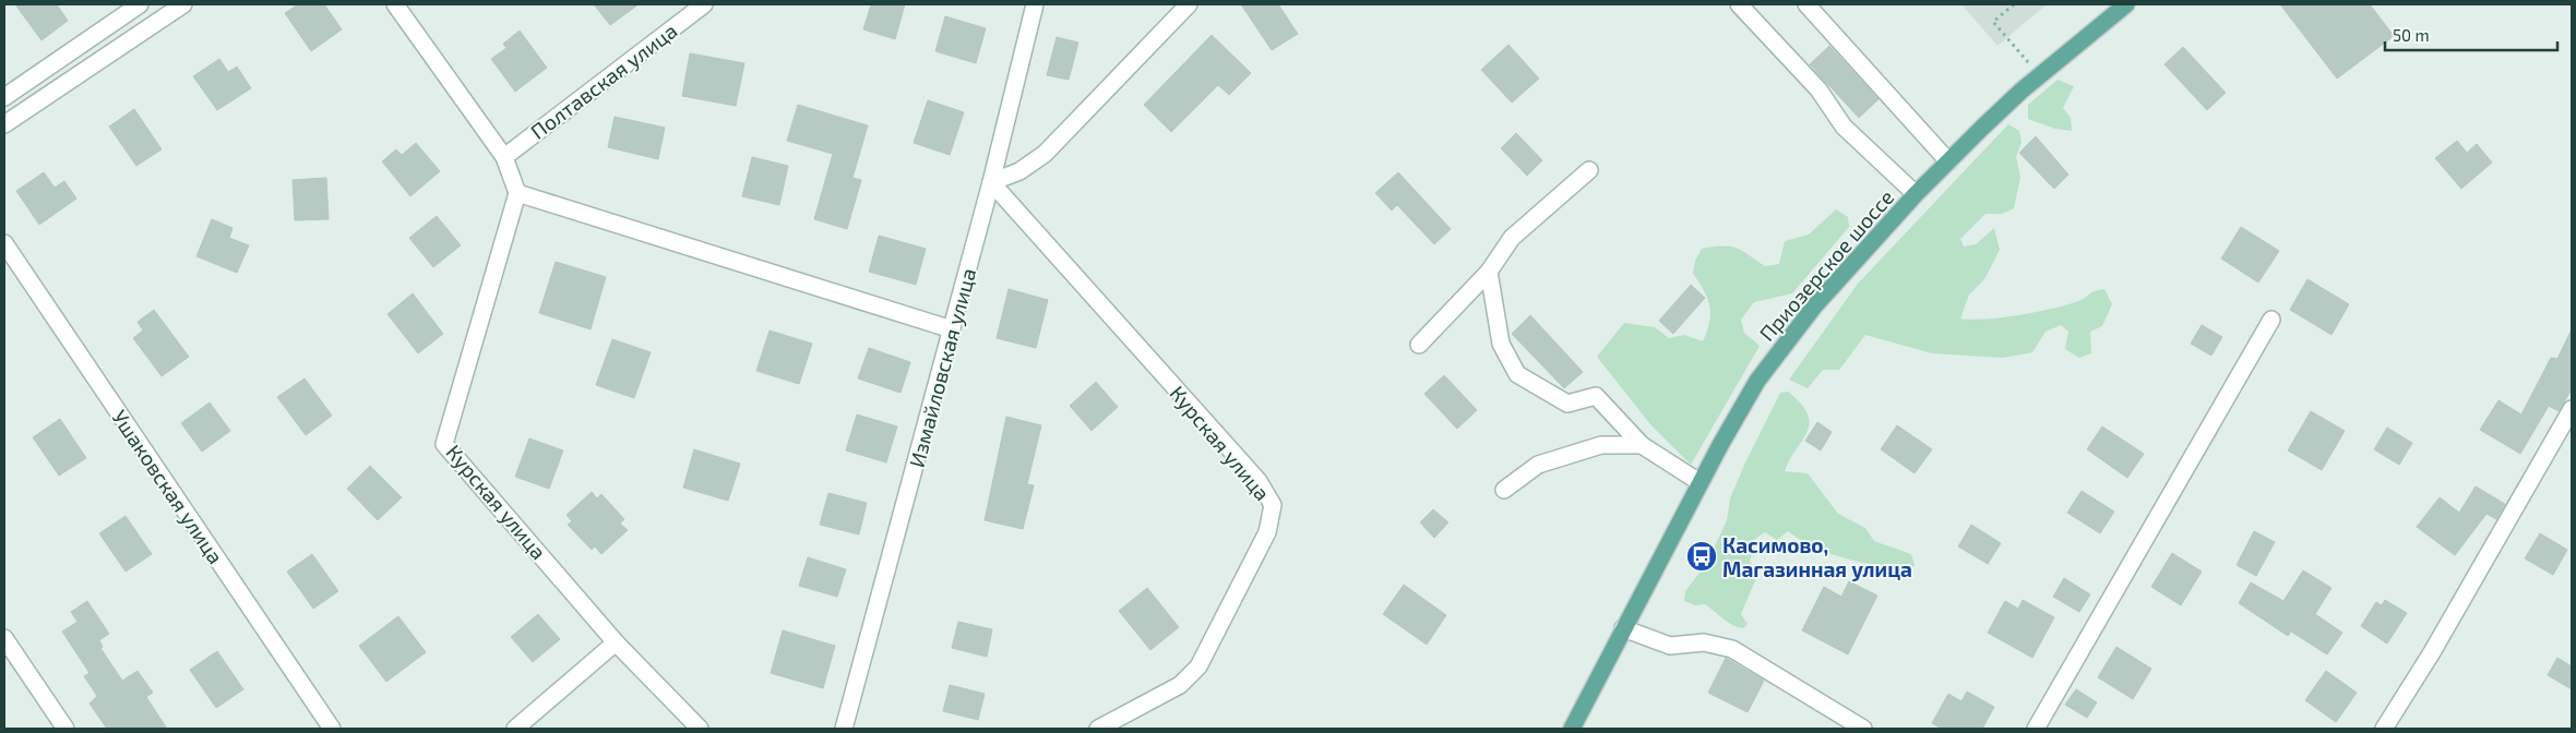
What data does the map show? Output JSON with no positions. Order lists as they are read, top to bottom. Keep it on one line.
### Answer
{"streets":{"main road":["Приозерское шоссе"],"street":["Полтавская улица","Измайловская улица","Курская улица","Ушаковская улица"]},"crossings":[["Измайловская улица","Курская улица"]],"places":{"bus stop":["Касимово, Магазинная улица"]},"scale_bar":"50 m"}
